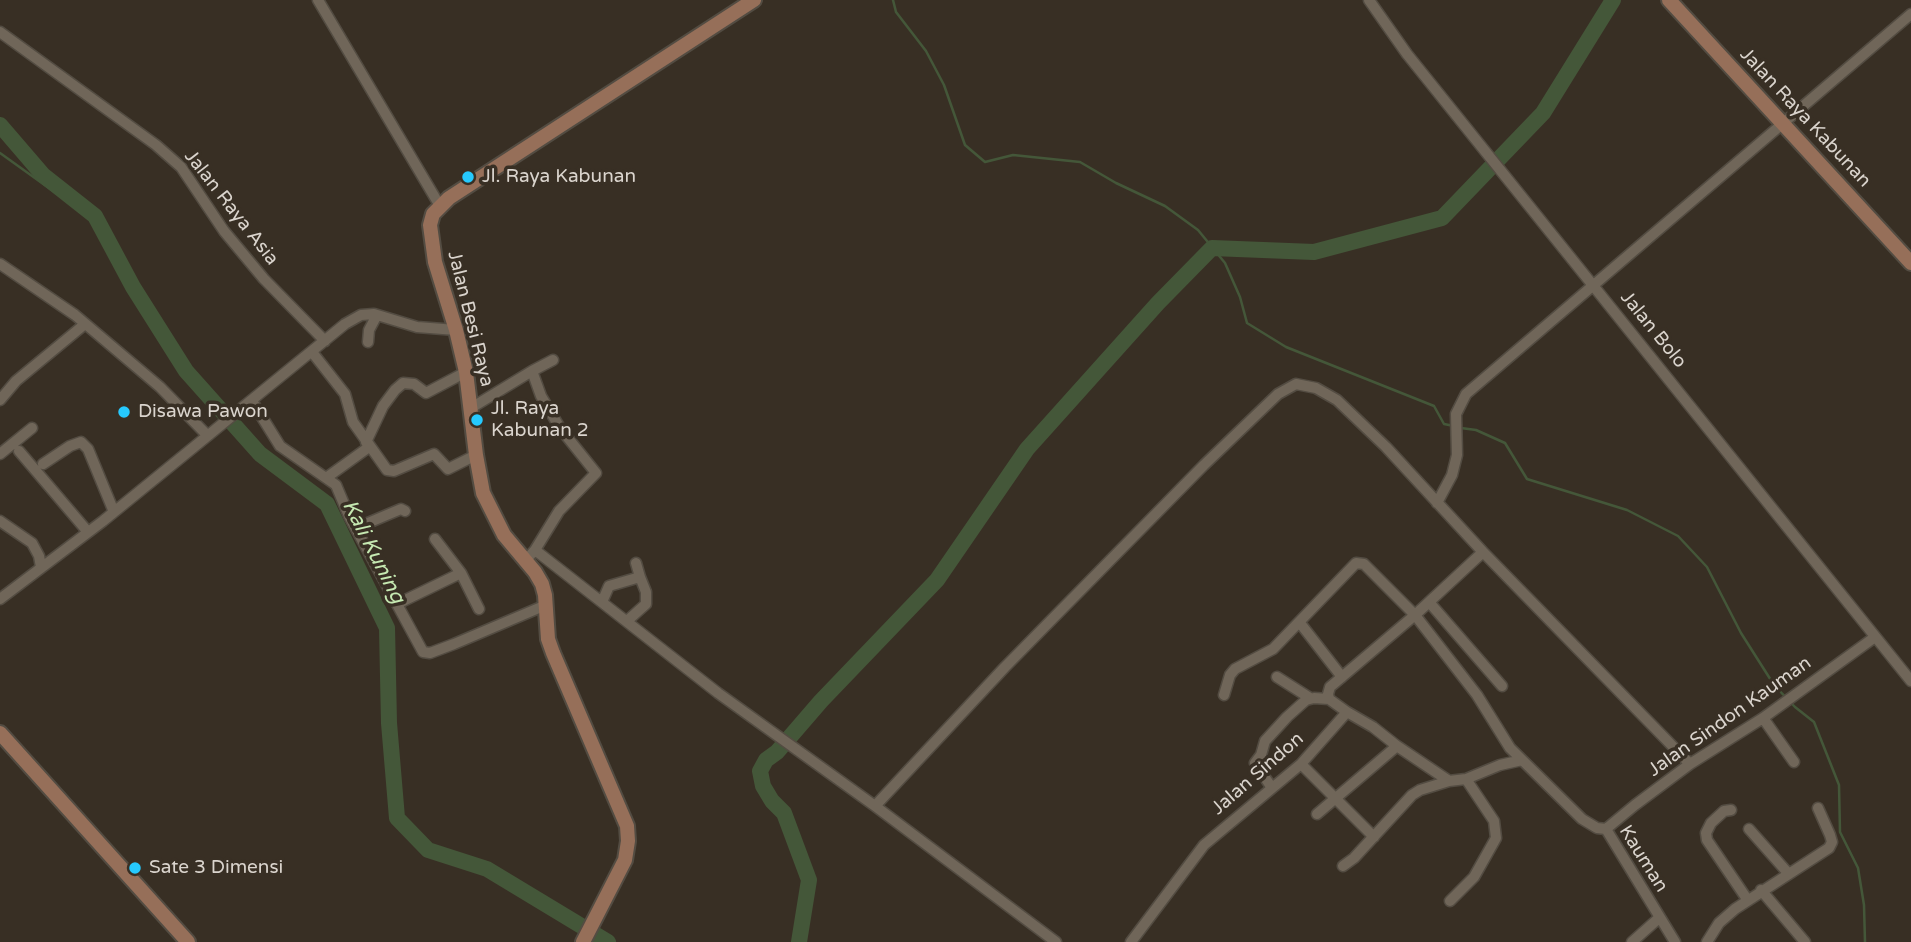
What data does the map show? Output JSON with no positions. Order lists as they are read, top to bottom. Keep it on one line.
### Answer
{"streets":{"street":["Jalan Raya Kabunan","Jalan Raya Asia","Jalan Besi Raya","Jalan Bolo","Jalan Sindon Kauman","Jalan Sindon","Kauman"]},"crossings":[["Jalan Bolo","Jalan Sindon Kauman"],["Jalan Sindon Kauman","Kauman"]],"water":["Kali Kuning"],"places":["Jl. Raya Kabunan","Disawa Pawon","Jl. Raya Kabunan 2","Sate 3 Dimensi"]}
